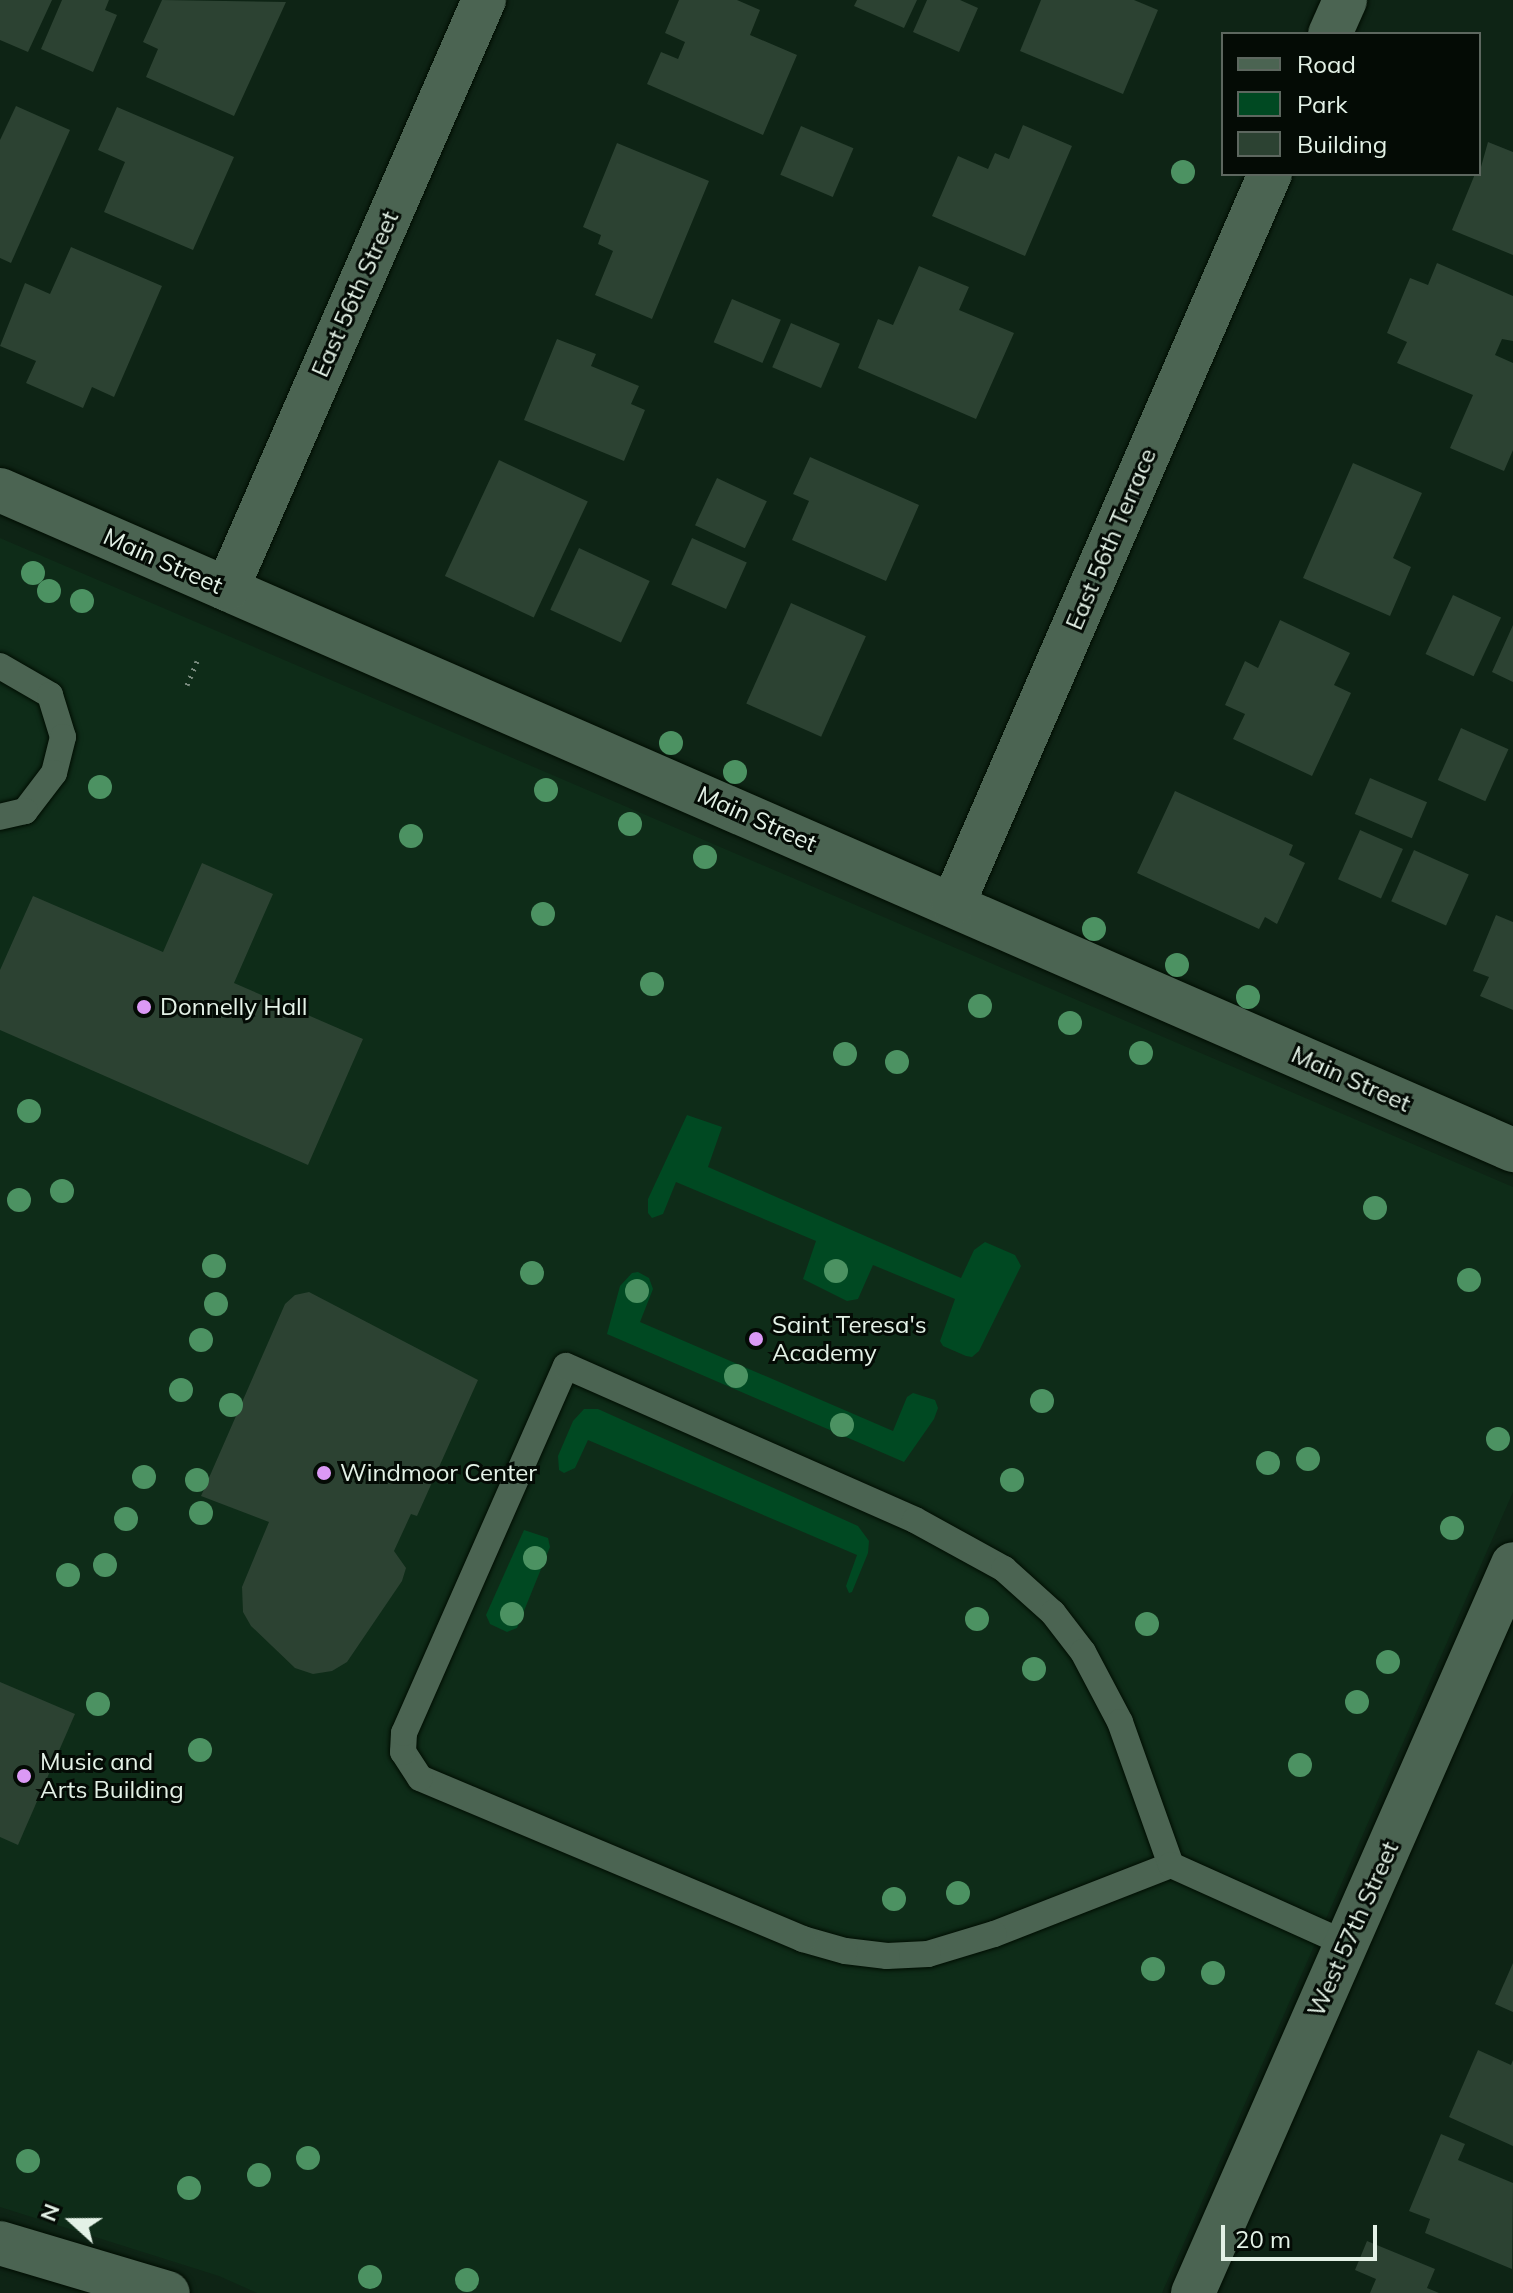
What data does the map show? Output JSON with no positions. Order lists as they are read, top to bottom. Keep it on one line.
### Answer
{"streets":{"street":["East 56th Street","East 56th Terrace","Main Street","West 57th Street"]},"crossings":[["East 56th Street","Main Street"],["East 56th Terrace","Main Street"]],"places":["Donnelly Hall","Saint Teresa's Academy","Windmoor Center","Music and Arts Building"],"legend":["Road","Park","Building"],"scale_bar":"20 m","north":"left"}
